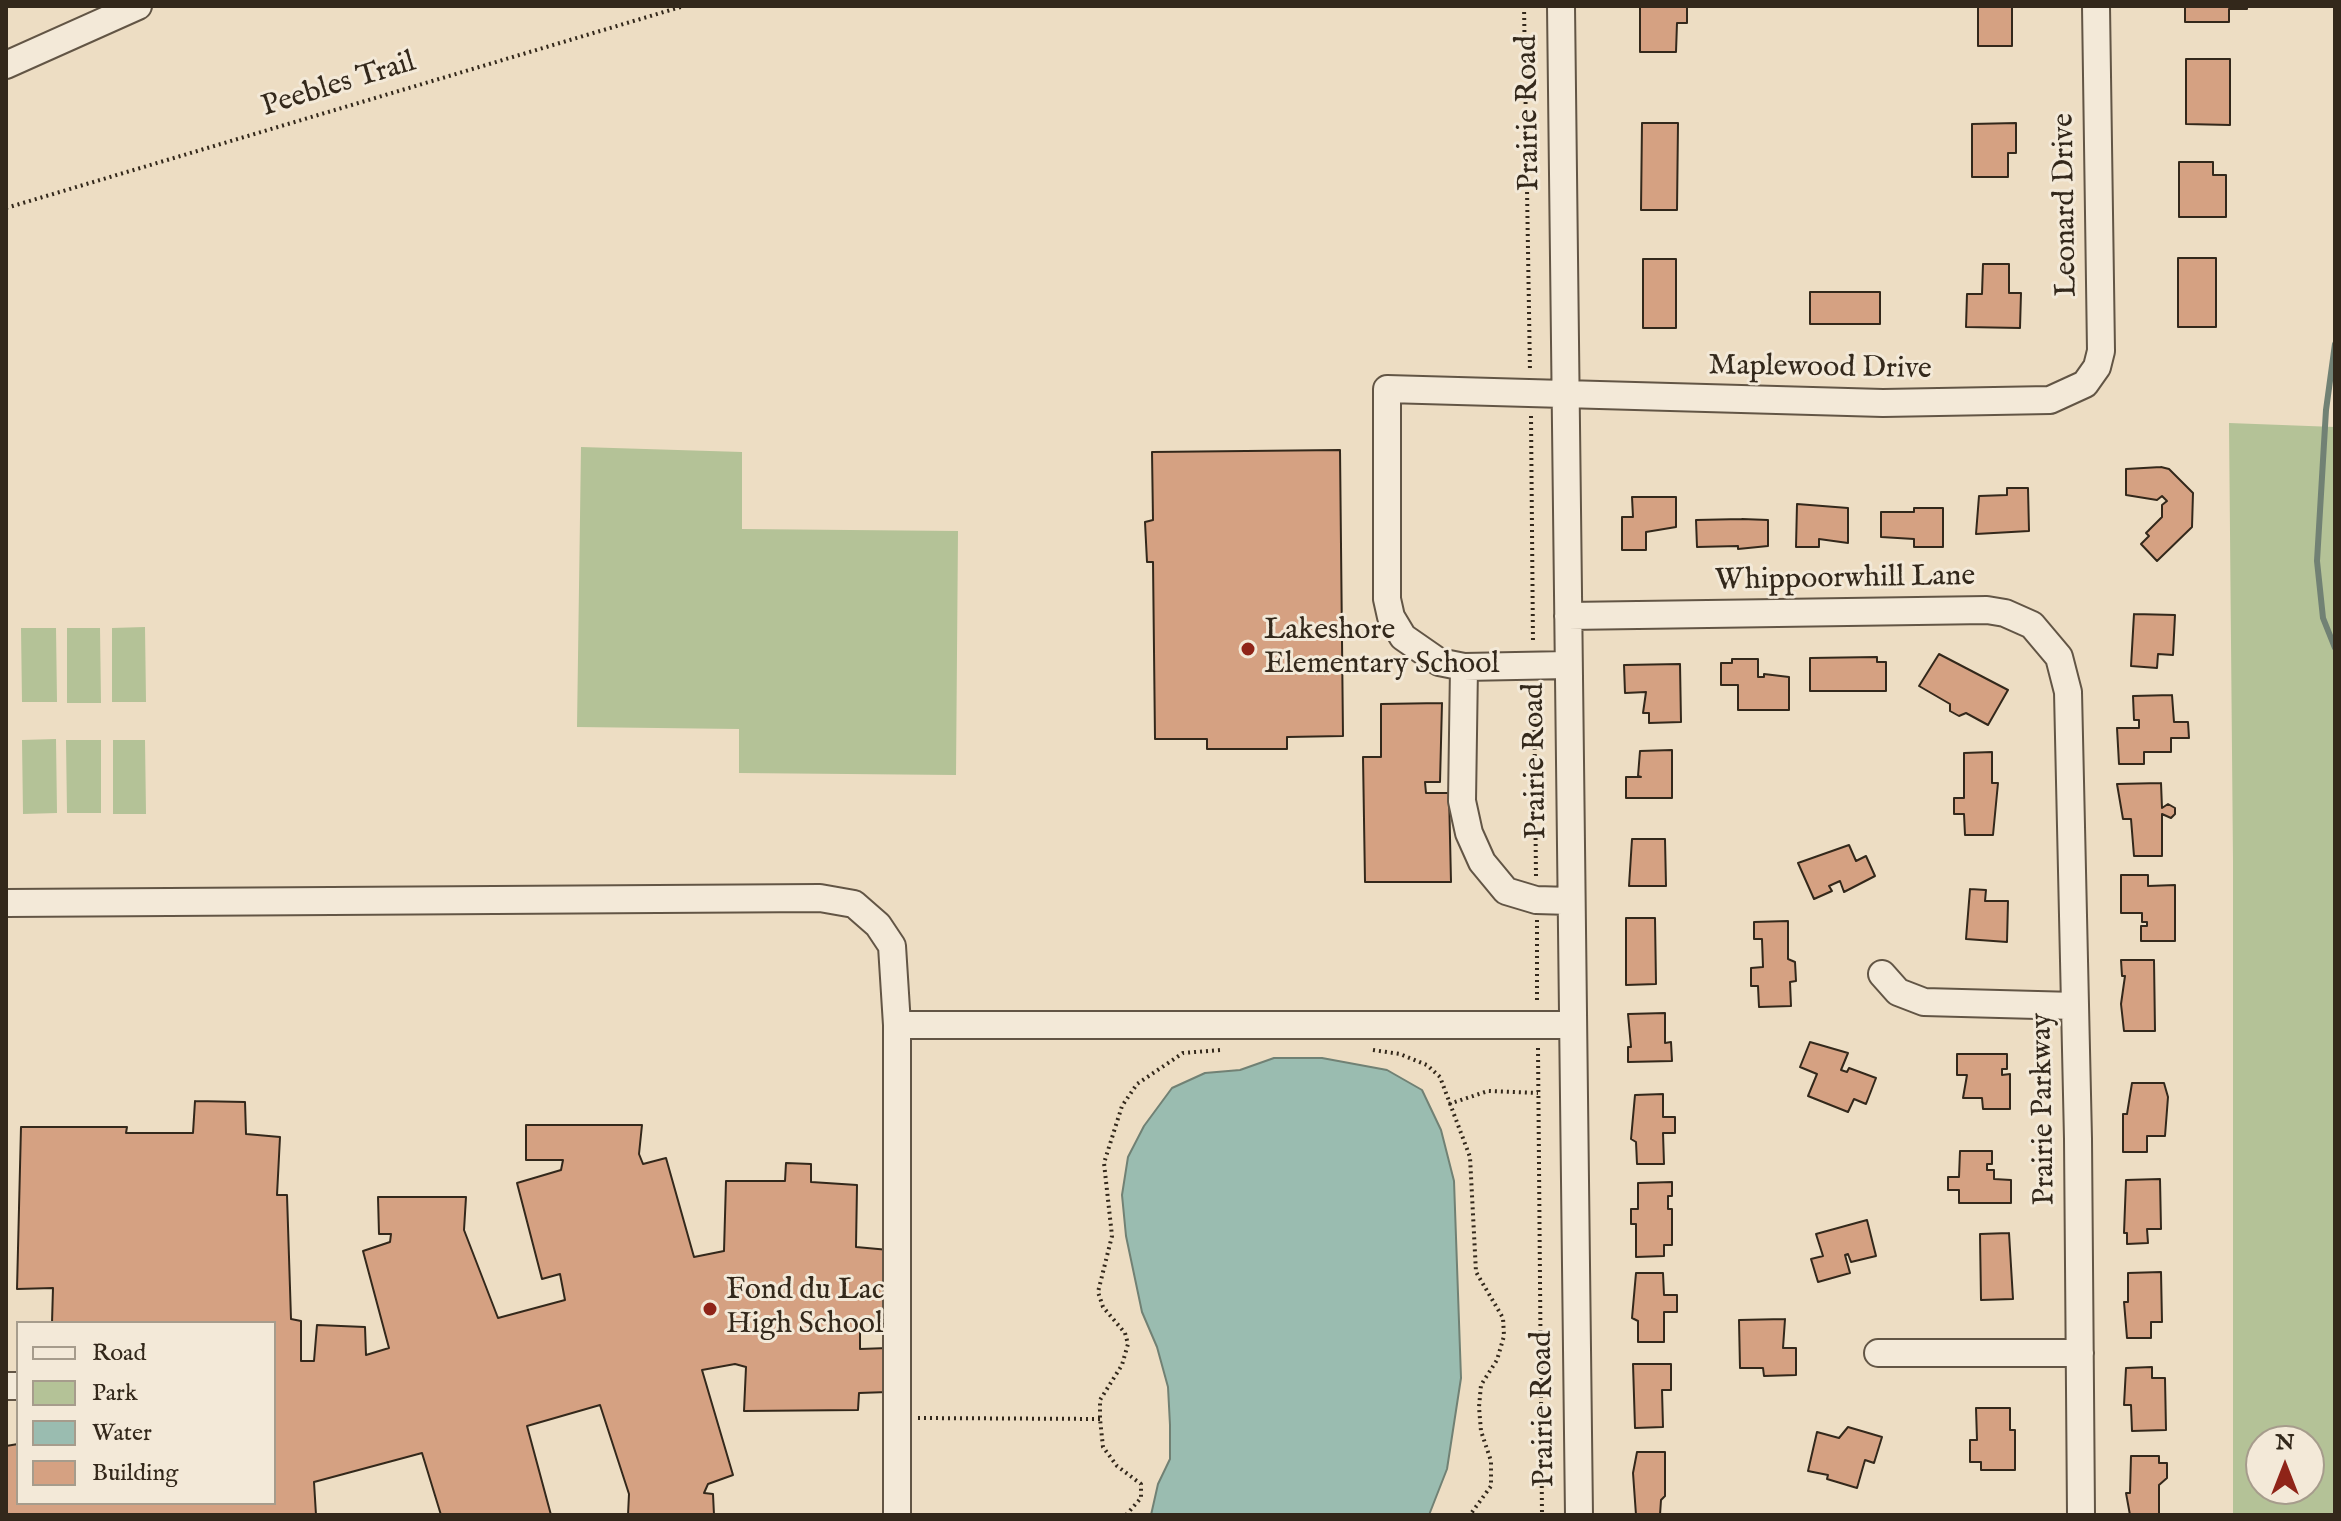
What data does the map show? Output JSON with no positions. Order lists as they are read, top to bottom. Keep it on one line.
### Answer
{"streets":{"street":["Prairie Road","Leonard Drive","Maplewood Drive","Whippoorwhill Lane","Prairie Parkway"],"path":["Peebles Trail"]},"crossings":[["Prairie Road","Maplewood Drive"],["Prairie Road","Whippoorwhill Lane"],["Leonard Drive","Maplewood Drive"],["Whippoorwhill Lane","Prairie Parkway"]],"places":["Lakeshore Elementary School","Fond du Lac High School"],"legend":["Road","Park","Water","Building"],"north":"top"}
